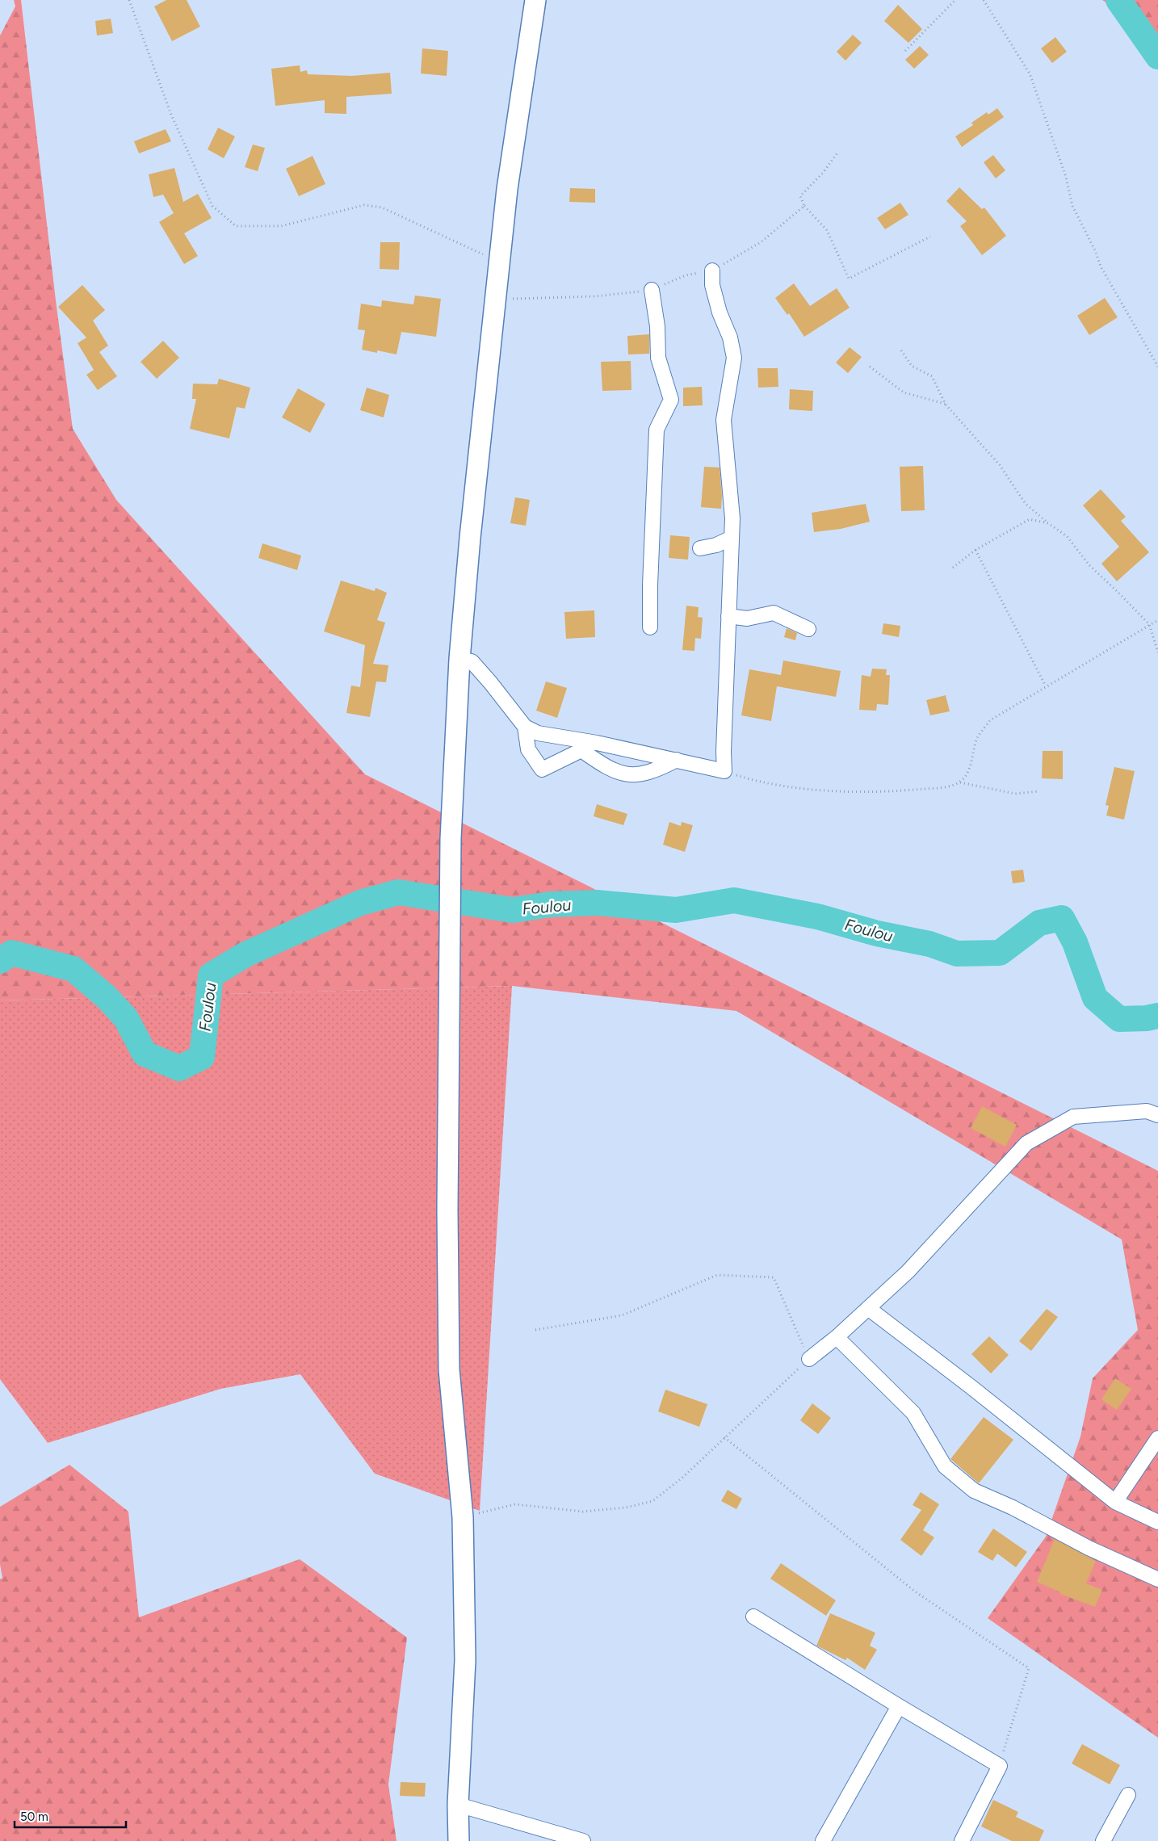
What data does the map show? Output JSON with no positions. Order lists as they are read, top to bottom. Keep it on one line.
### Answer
{"water":["Foulou"],"scale_bar":"50 m"}
